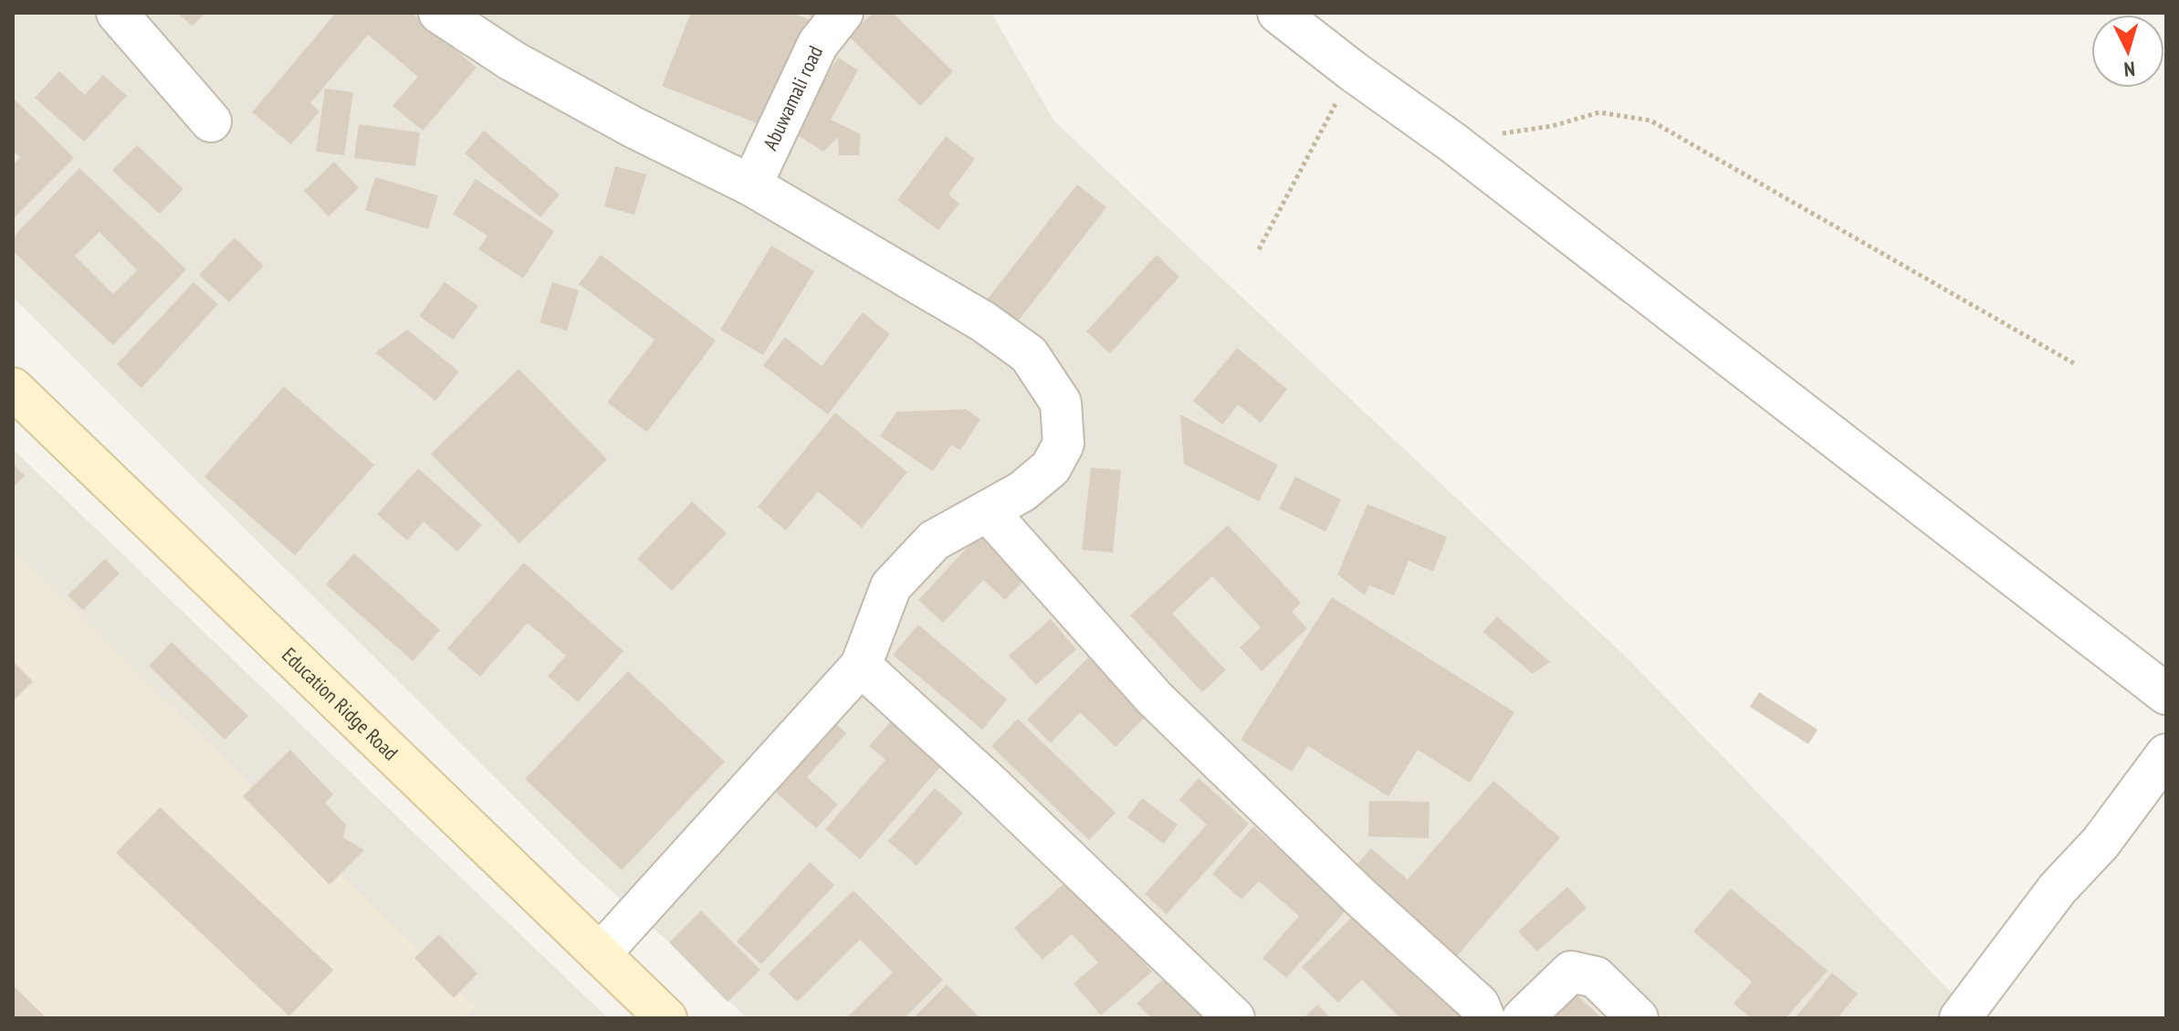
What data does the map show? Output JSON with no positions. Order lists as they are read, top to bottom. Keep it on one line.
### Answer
{"streets":{"main road":["Education Ridge Road"],"street":["Abuwamali road"]},"north":"bottom"}
